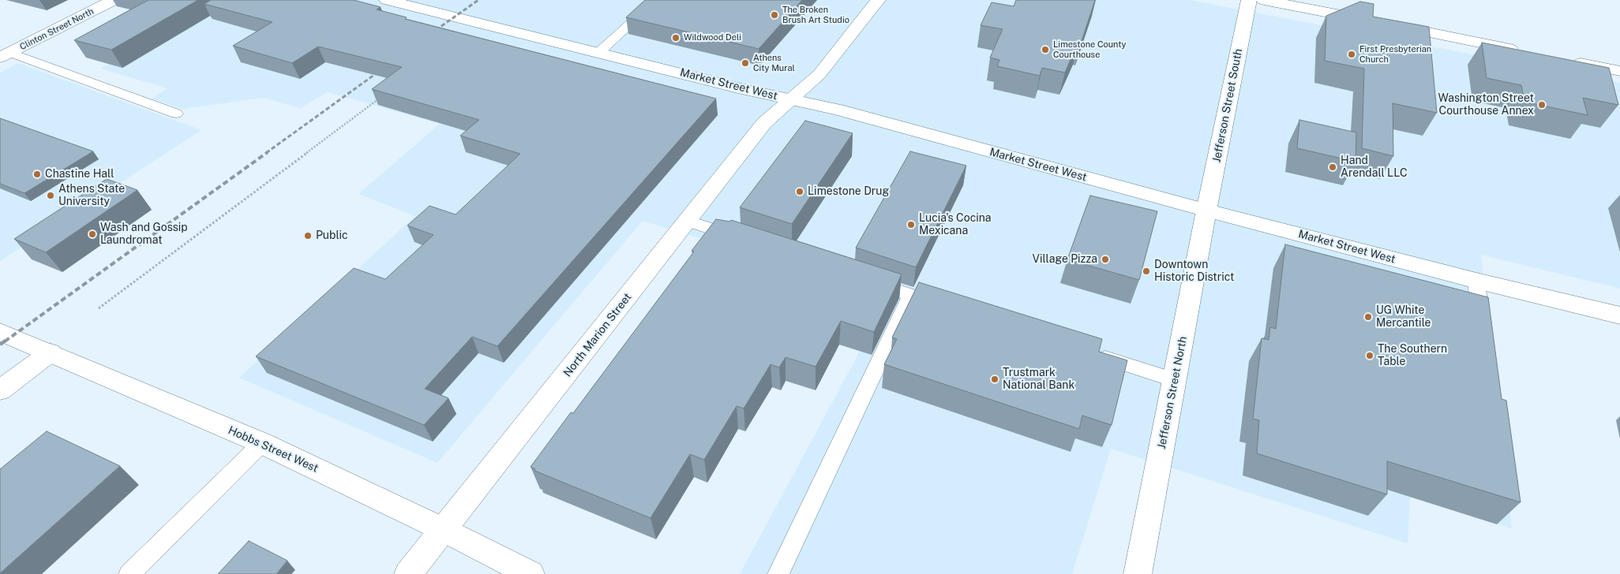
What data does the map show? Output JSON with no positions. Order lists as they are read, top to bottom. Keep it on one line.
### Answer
{"streets":{"street":["Clinton Street North","Market Street West","Jefferson Street South","North Marion Street","Jefferson Street North","Hobbs Street West"]},"crossings":[["Market Street West","Jefferson Street South"],["Market Street West","North Marion Street"],["Market Street West","Jefferson Street North"],["Jefferson Street South","Jefferson Street North"],["North Marion Street","Hobbs Street West"]],"places":["The Broken Brush Art Studio","Wildwood Deli","Limestone County Courthouse","First Presbyterian Church","Athens City Mural","Washington Street Courthouse Annex","Hand Arendall LLC","Chastine Hall","Limestone Drug","Athens State University","Lucia's Cocina Mexicana","Wash and Gossip Laundromat","Public","Village Pizza","Downtown Historic District","UG White Mercantile","The Southern Table","Trustmark National Bank"]}
